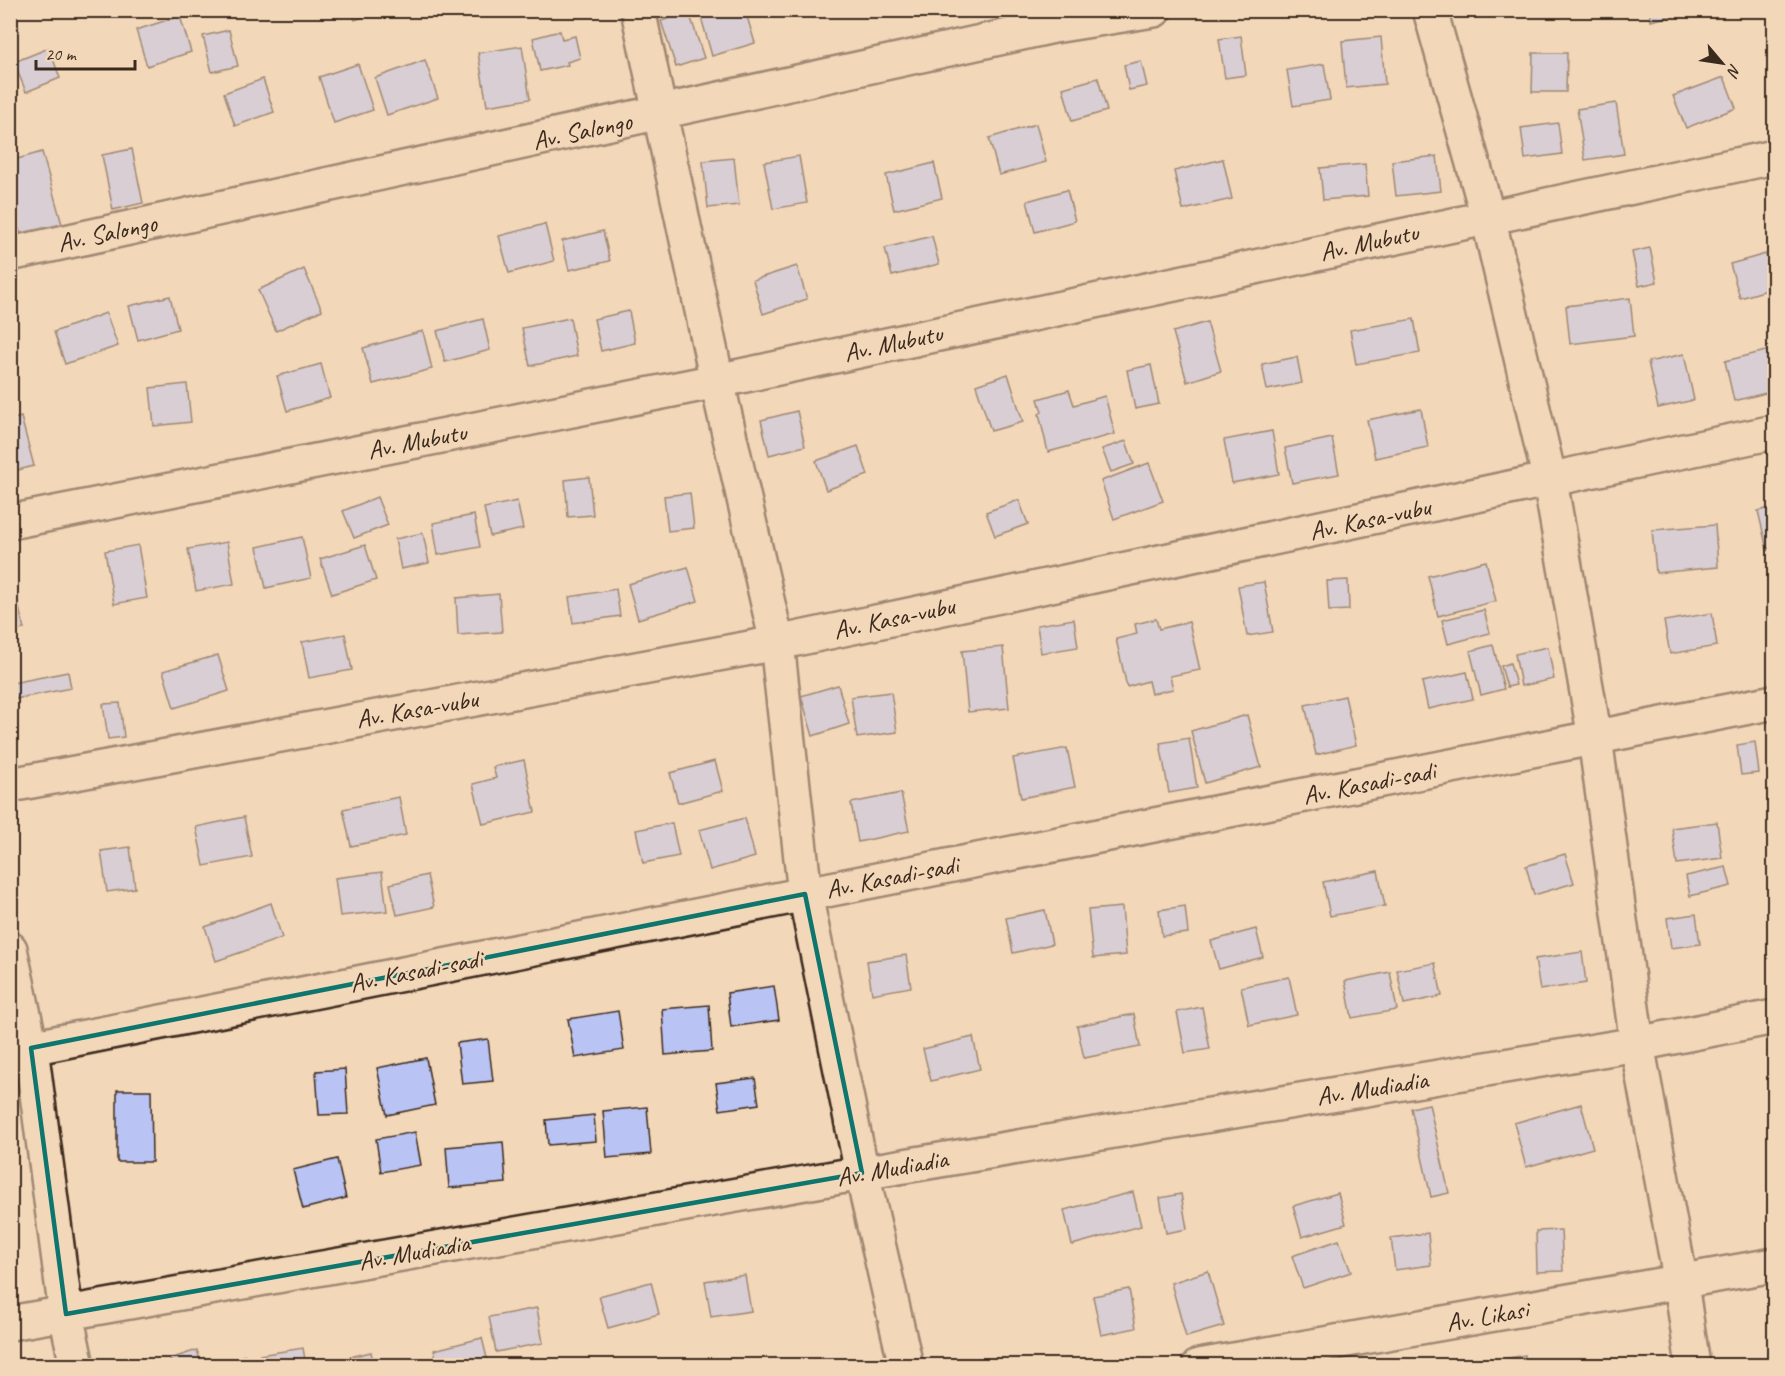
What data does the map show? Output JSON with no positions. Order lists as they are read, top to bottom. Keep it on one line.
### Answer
{"streets":{"street":["Av. Salongo","Av. Mubutu","Av. Kasa-vubu","Av. Kasadi-sadi","Av. Mudiadia","Av. Likasi"]},"scale_bar":"20 m","north":"bottom right"}
